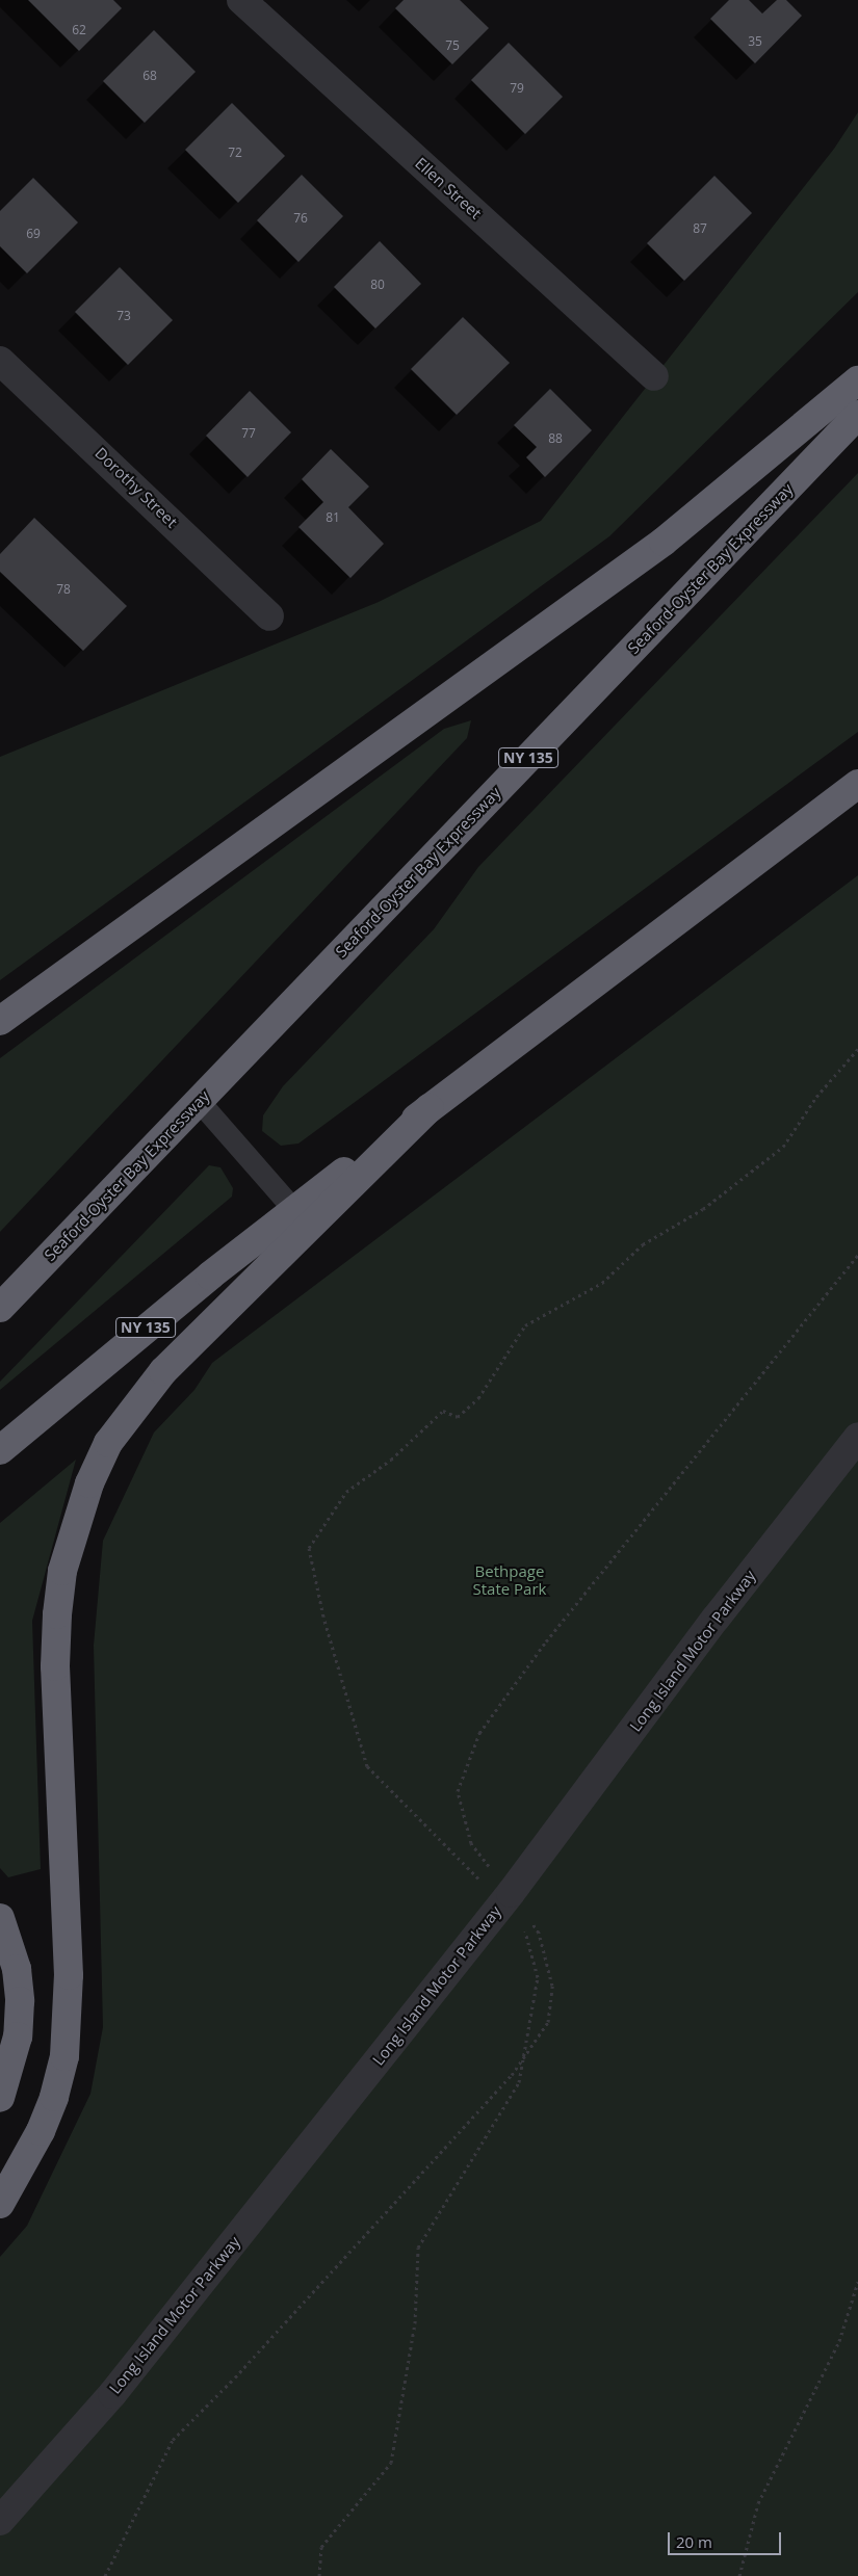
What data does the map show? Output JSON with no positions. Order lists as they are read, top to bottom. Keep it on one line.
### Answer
{"streets":{"highway":["Seaford-Oyster Bay Expressway","NY 135"],"street":["Ellen Street","Dorothy Street","Long Island Motor Parkway"]},"parks":["Bethpage State Park"],"house_numbers":["62","35","75","68","79","72","76","87","69","80","73","77","88","81","78"],"scale_bar":"20 m"}
